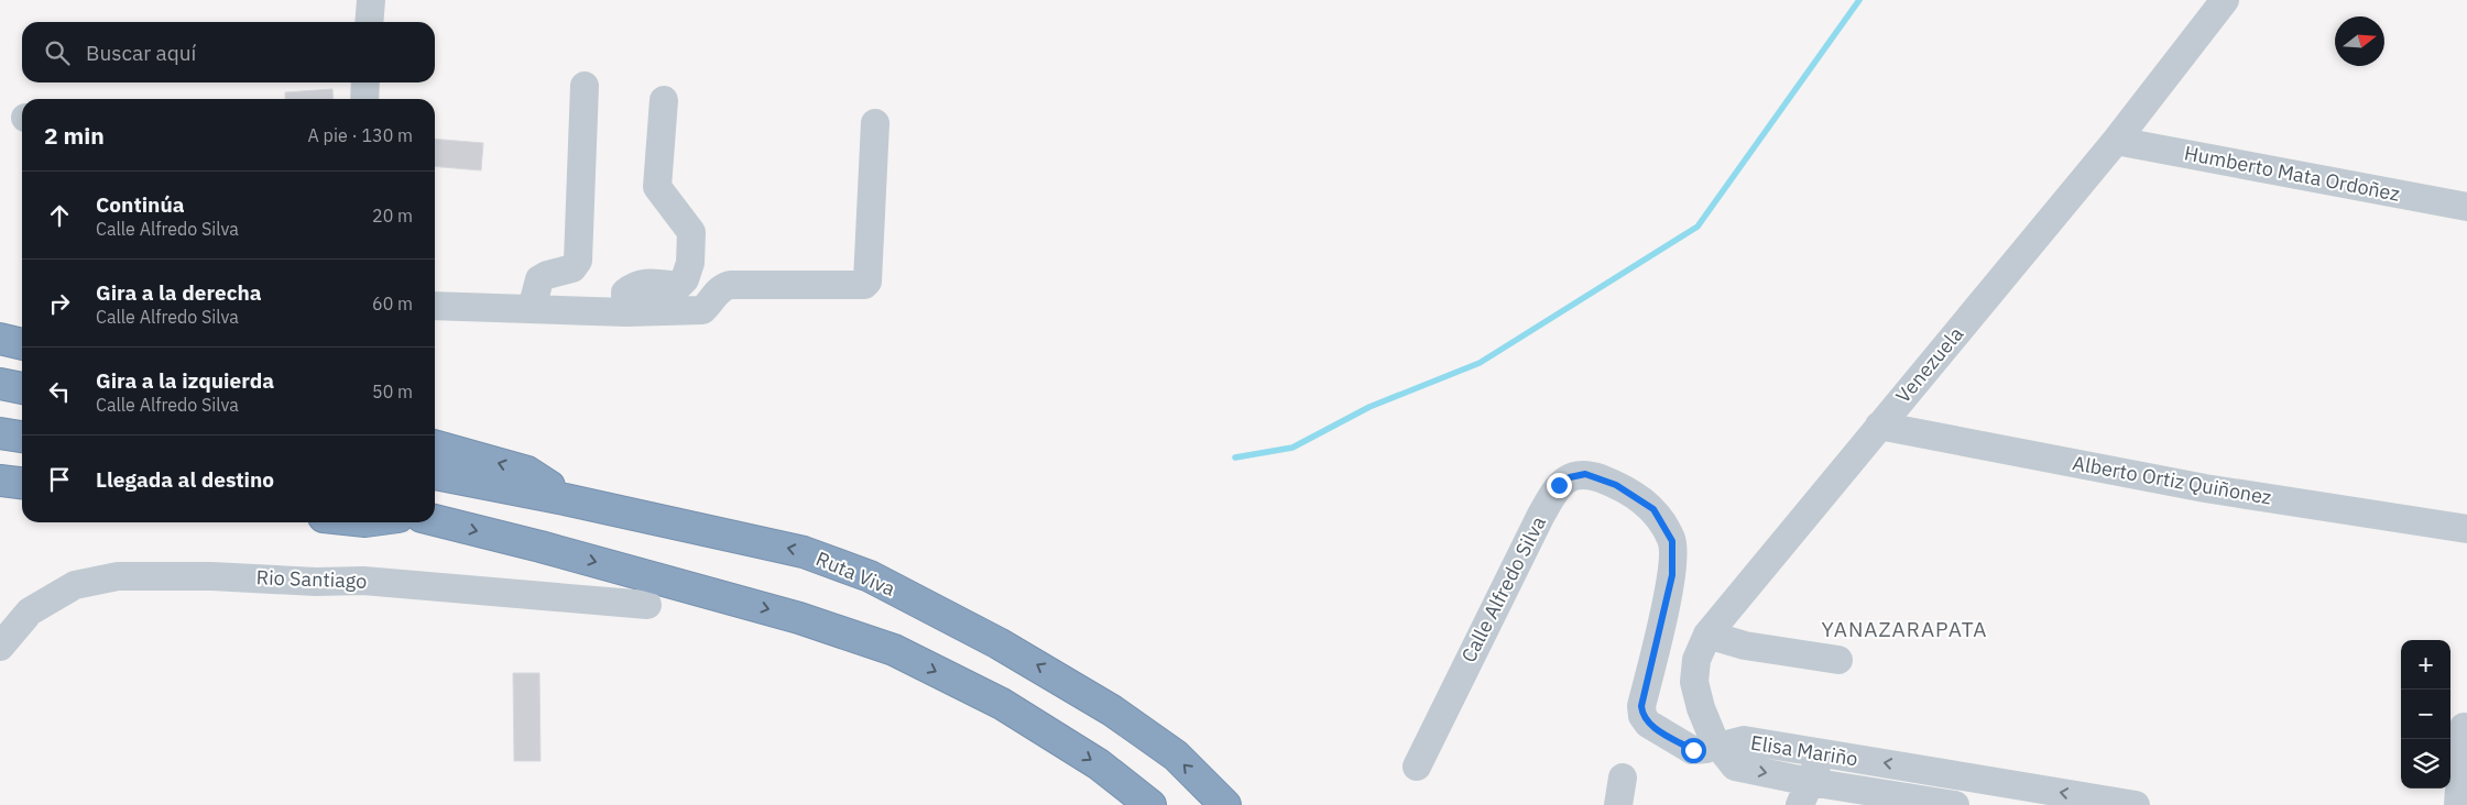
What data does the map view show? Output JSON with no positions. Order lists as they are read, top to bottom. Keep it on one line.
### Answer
{"streets":{"highway":["Ruta Viva"],"street":["Humberto Mata Ordoñez","Venezuela","Alberto Ortiz Quiñonez","Rio Santiago","Calle Alfredo Silva","Elisa Mariño"]},"crossings":[["Humberto Mata Ordoñez","Venezuela"],["Venezuela","Alberto Ortiz Quiñonez"],["Venezuela","Calle Alfredo Silva"],["Venezuela","Elisa Mariño"],["Calle Alfredo Silva","Elisa Mariño"]],"districts":["YANAZARAPATA"],"north":"right","page":{"search":"Buscar aquí","heading":["2 min","A pie · 130 m"],"list":[["Continúa","Calle Alfredo Silva","20 m"],["Gira a la derecha","Calle Alfredo Silva","60 m"],["Gira a la izquierda","Calle Alfredo Silva","50 m"],"Llegada al destino"],"map_buttons":["+","−"]}}
